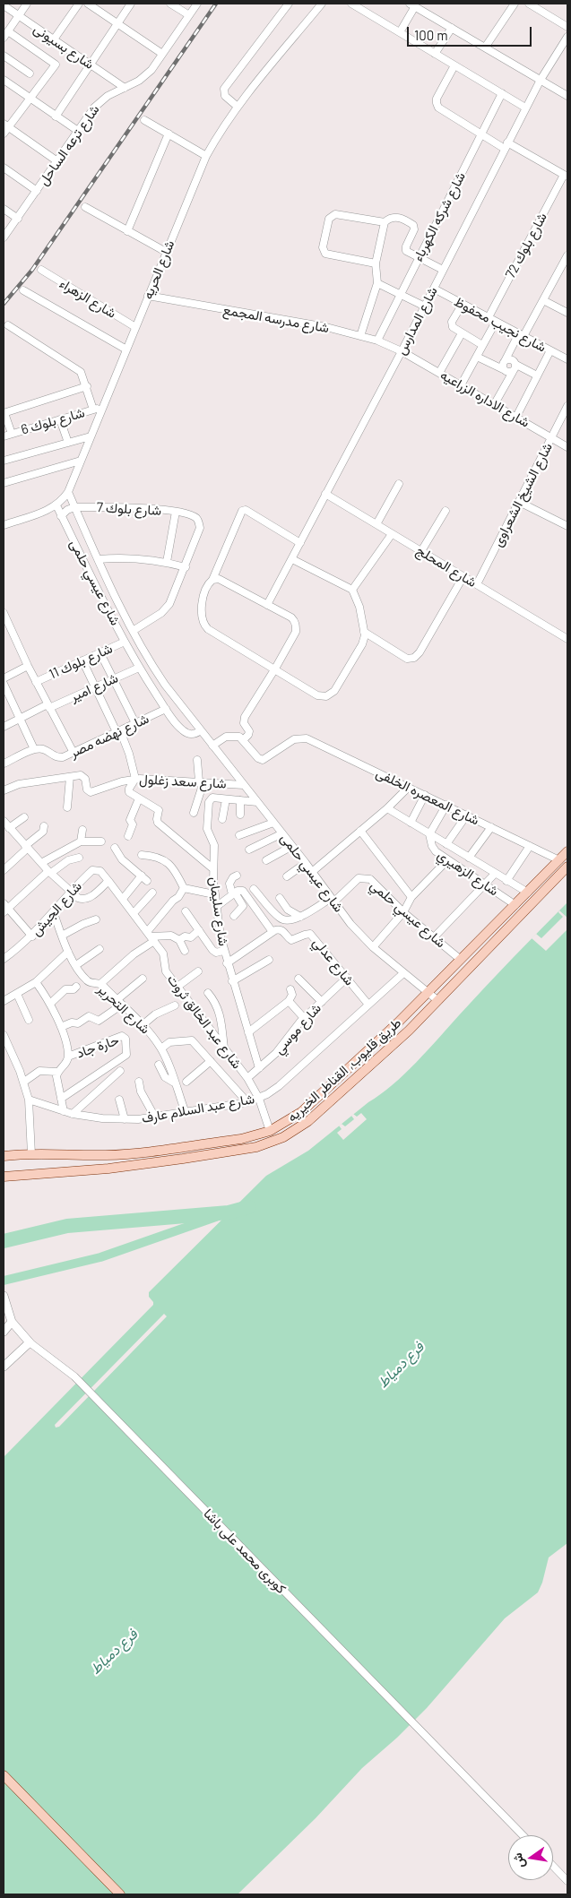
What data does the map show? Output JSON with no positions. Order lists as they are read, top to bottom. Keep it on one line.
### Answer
{"streets":{"main road":["طريق قليوب, القناطر الخيريه"],"street":["شارع بسيونى","شارع ترعه الساحل","شارع شركه الكهرباء","شارع بلوك 72","شارع الحريه","شارع الزهراء","شارع مدرسه المجمع","شارع المدارس","شارع نجيب محفوظ","شارع الاداره الزراعيه","شارع بلوك 6","شارع الشيخ الشعراوى","شارع بلوك 7","شارع المحلج","شارع عيسي حلمى","شارع بلوك 11","شارع امير","شارع نهضه مصر","شارع سعد زغلول","شارع المعصره الخلفى","شارع الزهيري","شارع الجيش","شارع سليمان","شارع عيسي حلمي","شارع عدلي","شارع التحرير","شارع عبد الخالق ثروت","شارع موسي","حارة جاد","شارع عبد السلام عارف","كوبرى محمد على باشا"]},"crossings":[["شارع بسيونى","شارع ترعه الساحل"],["شارع شركه الكهرباء","شارع مدرسه المجمع"],["شارع بلوك 72","شارع نجيب محفوظ"],["شارع الحريه","شارع الزهراء"],["شارع الحريه","شارع مدرسه المجمع"],["شارع الحريه","شارع بلوك 6"],["شارع الحريه","شارع عيسي حلمى"],["شارع مدرسه المجمع","شارع المدارس"],["شارع مدرسه المجمع","شارع الاداره الزراعيه"],["شارع المدارس","شارع نجيب محفوظ"],["شارع المدارس","شارع الاداره الزراعيه"],["شارع المدارس","شارع المحلج"],["شارع الاداره الزراعيه","شارع الشيخ الشعراوى"],["شارع الشيخ الشعراوى","شارع المحلج"],["شارع بلوك 7","شارع عيسي حلمى"],["شارع عيسي حلمى","شارع بلوك 11"],["شارع عيسي حلمى","شارع امير"],["شارع عيسي حلمى","شارع نهضه مصر"],["شارع عيسي حلمى","شارع سعد زغلول"],["شارع عيسي حلمى","شارع سليمان"],["شارع عيسي حلمى","شارع عيسي حلمي"],["شارع عيسي حلمى","طريق قليوب, القناطر الخيريه"],["شارع عيسي حلمى","شارع عبد السلام عارف"],["شارع المعصره الخلفى","طريق قليوب, القناطر الخيريه"],["شارع الزهيري","طريق قليوب, القناطر الخيريه"],["شارع الجيش","شارع التحرير"],["شارع الجيش","شارع عبد الخالق ثروت"],["شارع سليمان","شارع موسي"],["شارع عيسي حلمي","طريق قليوب, القناطر الخيريه"],["شارع عدلي","شارع موسي"],["شارع عدلي","شارع عبد السلام عارف"],["شارع التحرير","شارع عبد السلام عارف"],["شارع عبد الخالق ثروت","شارع موسي"],["شارع عبد الخالق ثروت","طريق قليوب, القناطر الخيريه"],["شارع عبد الخالق ثروت","شارع عبد السلام عارف"]],"water":["فرع دمياط"],"scale_bar":"100 m","north":"left"}
